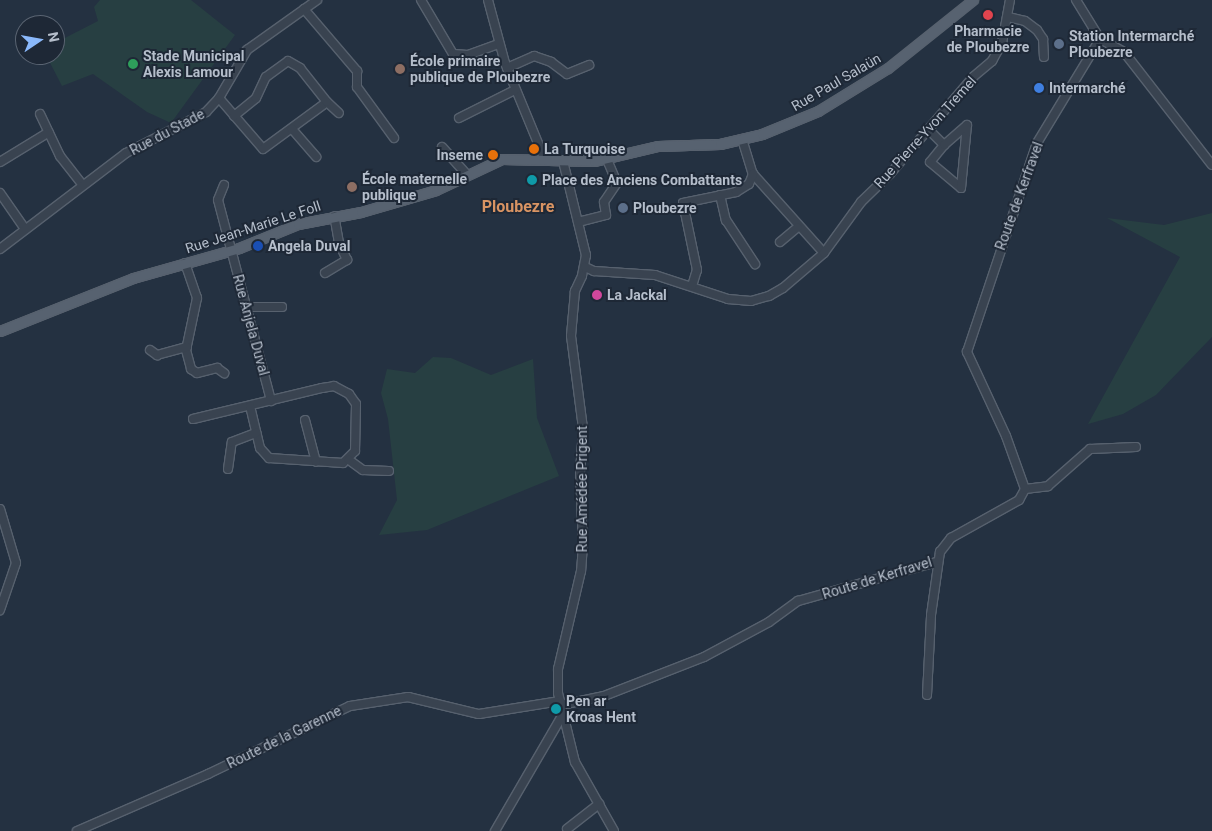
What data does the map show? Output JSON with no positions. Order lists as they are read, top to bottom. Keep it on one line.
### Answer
{"streets":{"main road":["Rue Paul Salaün","Rue Jean-Marie Le Foll"],"street":["Rue du Stade","Rue Pierre-Yvon Tremel","Route de Kerfravel","Rue Anjela Duval","Rue Amédée Prigent","Route de la Garenne"]},"crossings":[["Rue Paul Salaün","Rue Jean-Marie Le Foll"],["Rue Pierre-Yvon Tremel","Rue Amédée Prigent"],["Route de Kerfravel","Rue Amédée Prigent"],["Route de Kerfravel","Route de la Garenne"],["Rue Jean-Marie Le Foll","Rue Anjela Duval"],["Rue Amédée Prigent","Route de la Garenne"]],"districts":["Ploubezre"],"places":["Pharmacie de Ploubezre","Station Intermarché Ploubezre","Stade Municipal Alexis Lamour","École primaire publique de Ploubezre","Intermarché","La Turquoise","Inseme","Place des Anciens Combattants","École maternelle publique","Ploubezre","Angela Duval","La Jackal","Pen ar Kroas Hent"],"north":"right"}
